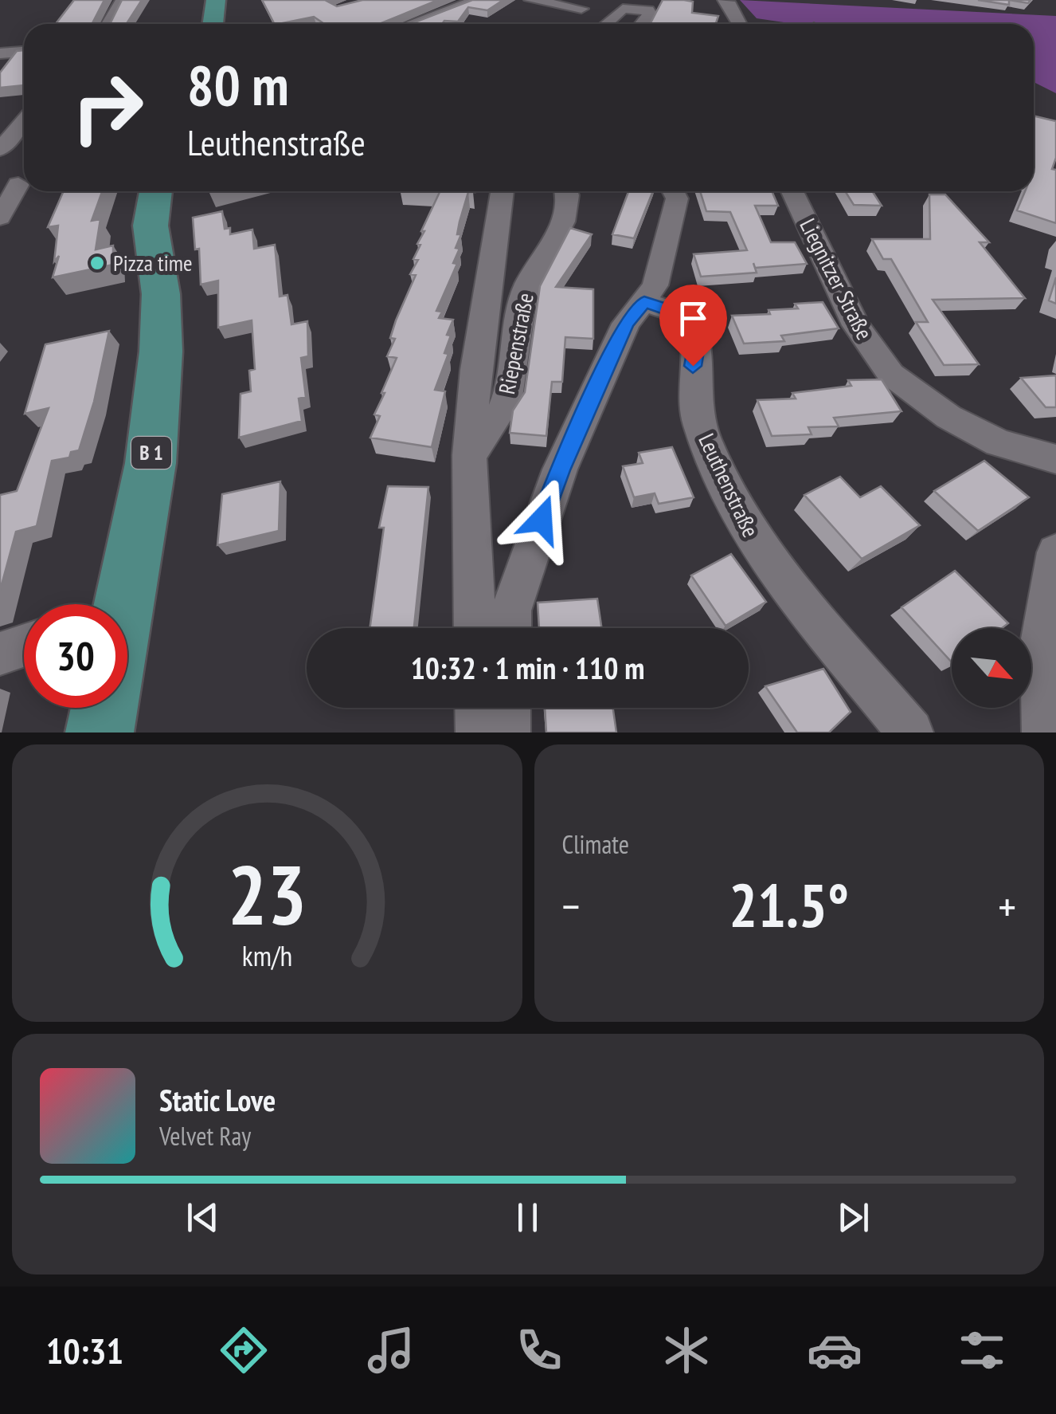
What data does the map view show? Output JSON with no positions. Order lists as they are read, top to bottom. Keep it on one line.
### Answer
{"streets":{"main road":["B 1"],"street":["Liegnitzer Straße","Riepenstraße","Leuthenstraße"]},"places":["Pizza time"],"north":"bottom right","page":{"turn":["80 m","Leuthenstraße"],"limit":"30","trip":"10:32 · 1 min · 110 m","tile":"Climate","heat":["−","21.5°","+"],"song":["Static Love","Velvet Ray"],"tabs":"10:31","gauge":["23","km/h"]}}
